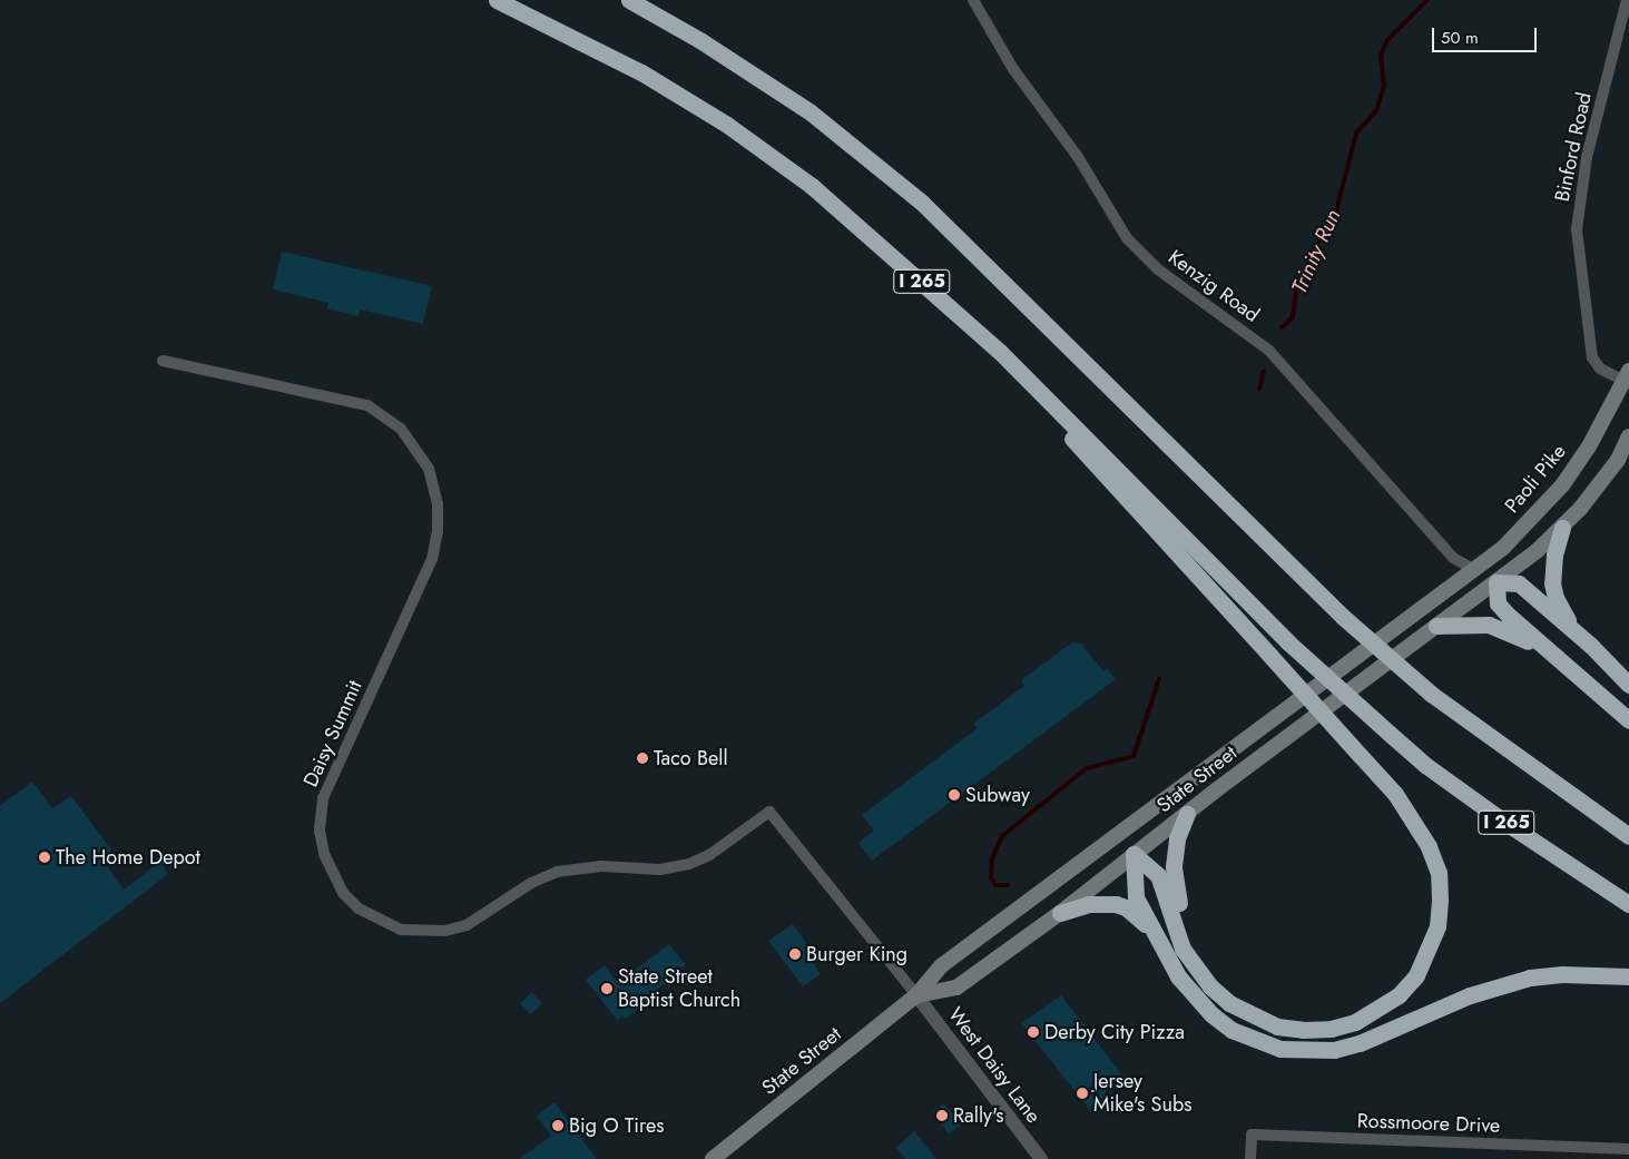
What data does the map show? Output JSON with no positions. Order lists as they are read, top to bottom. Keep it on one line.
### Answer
{"streets":{"highway":["I 265"],"main road":["Paoli Pike","State Street"],"street":["Binford Road","Kenzig Road","Daisy Summit","West Daisy Lane","Rossmoore Drive"]},"crossings":[["Binford Road","Paoli Pike"],["Kenzig Road","Paoli Pike"],["Kenzig Road","State Street"],["Paoli Pike","State Street"],["Daisy Summit","State Street"],["Daisy Summit","West Daisy Lane"],["State Street","West Daisy Lane"]],"water":["Trinity Run"],"places":["Taco Bell","Subway","The Home Depot","Burger King","State Street Baptist Church","Derby City Pizza","Jersey Mike's Subs","Rally's","Big O Tires"],"scale_bar":"50 m"}
